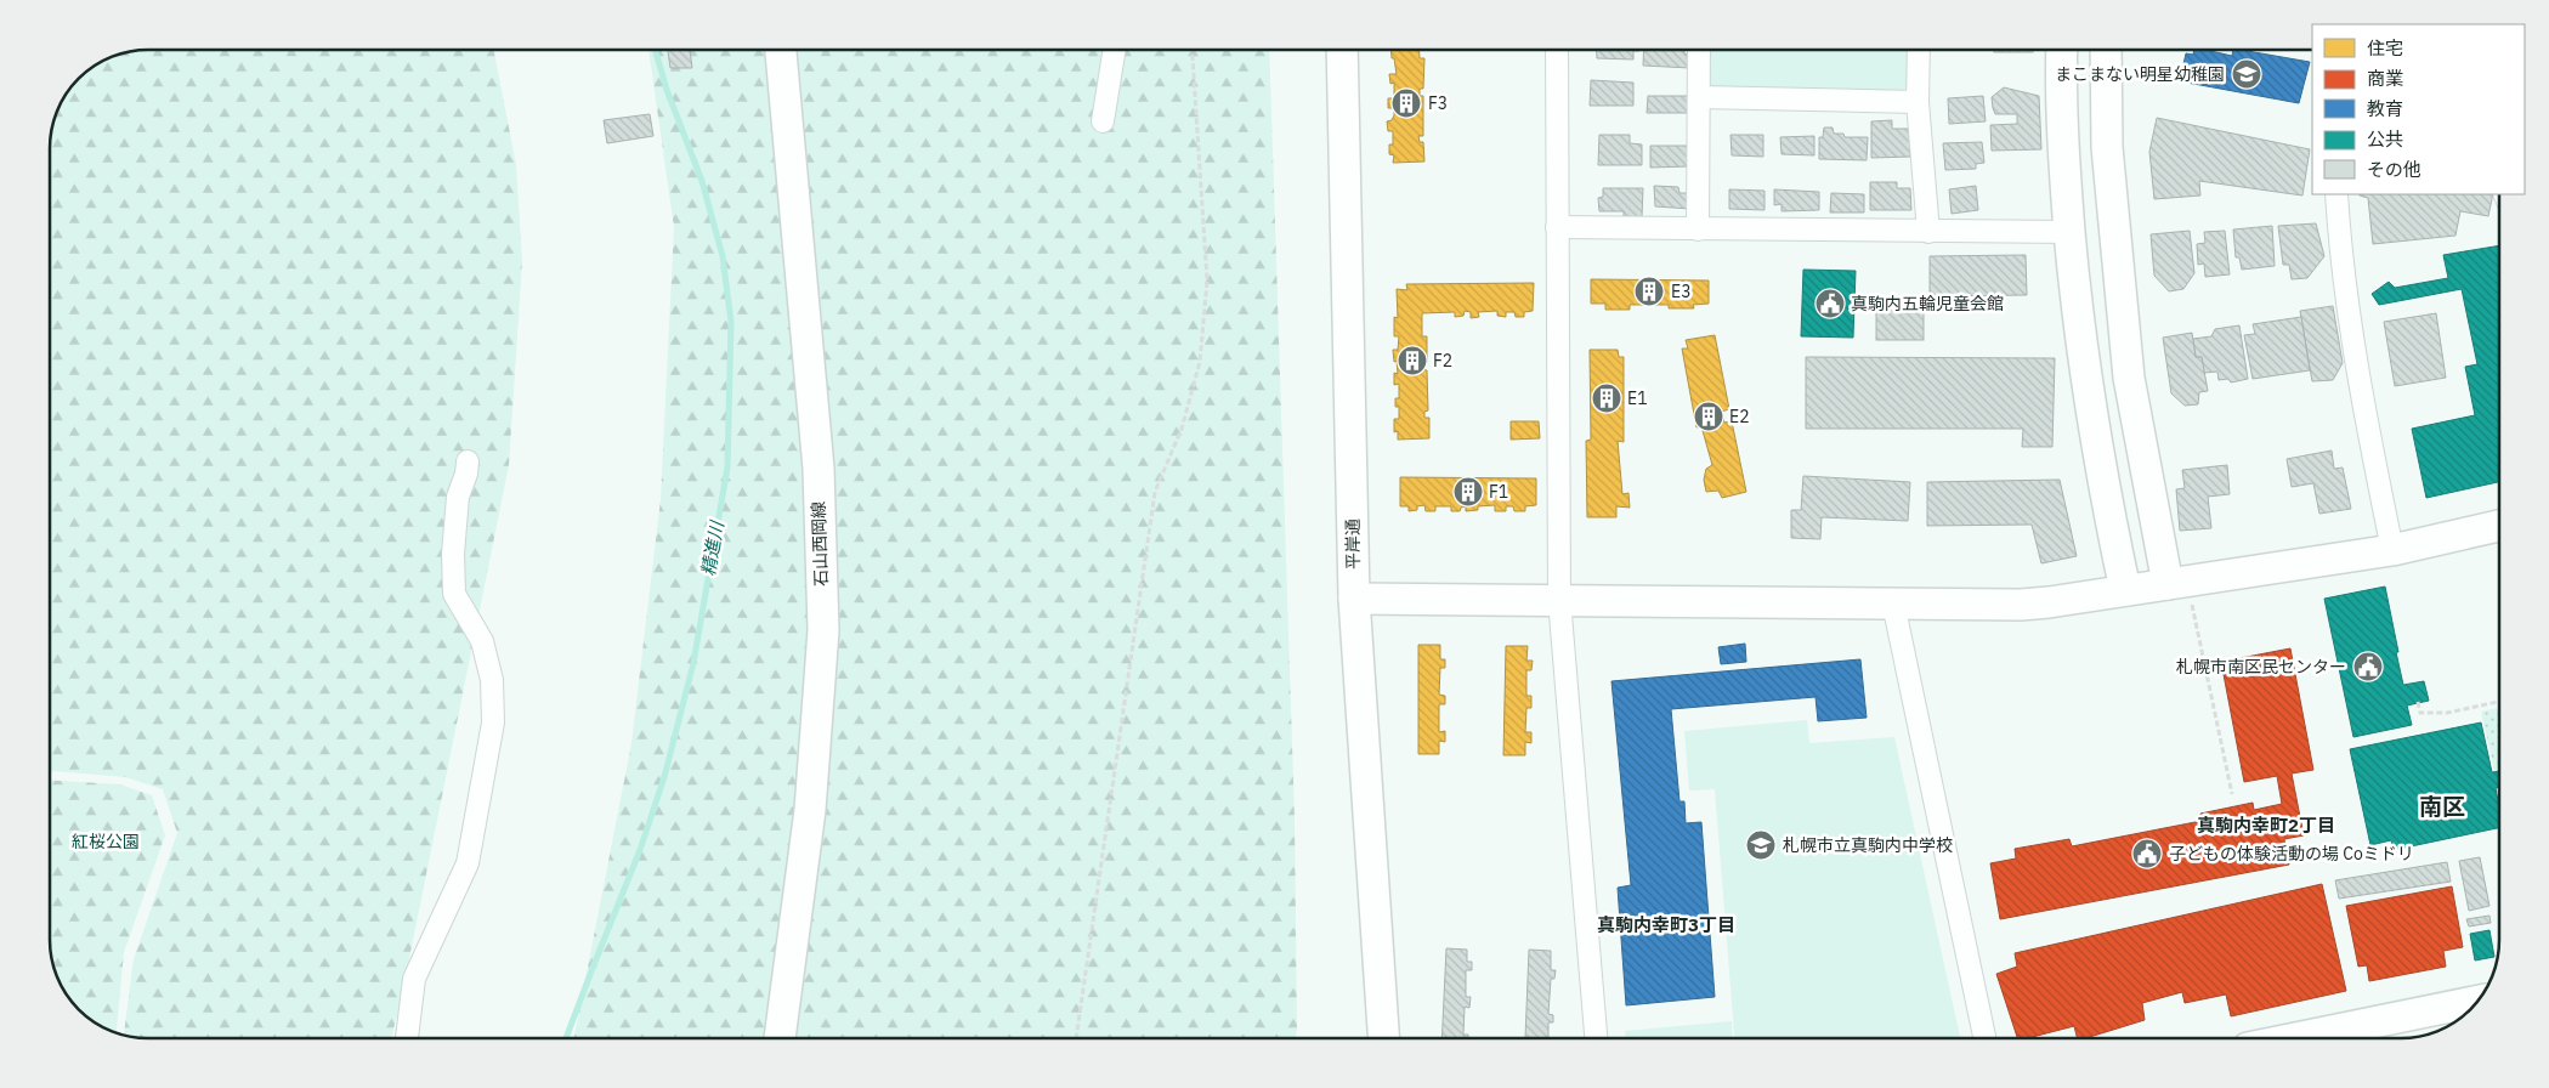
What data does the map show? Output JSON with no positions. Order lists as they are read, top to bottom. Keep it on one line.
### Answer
{"streets":{"street":["石山西岡線","平岸通"]},"districts":["南区","真駒内幸町2丁目","真駒内幸町3丁目"],"water":["精進川"],"parks":["紅桜公園"],"places":{"school or university":["まこまない明星幼稚園","札幌市立真駒内中学校"],"building":["F3","E3","F2","E1","E2","F1"],"public building":["真駒内五輪児童会館","札幌市南区民センター","子どもの体験活動の場 Coミドリ"]},"legend":["住宅","商業","教育","公共","その他"]}
